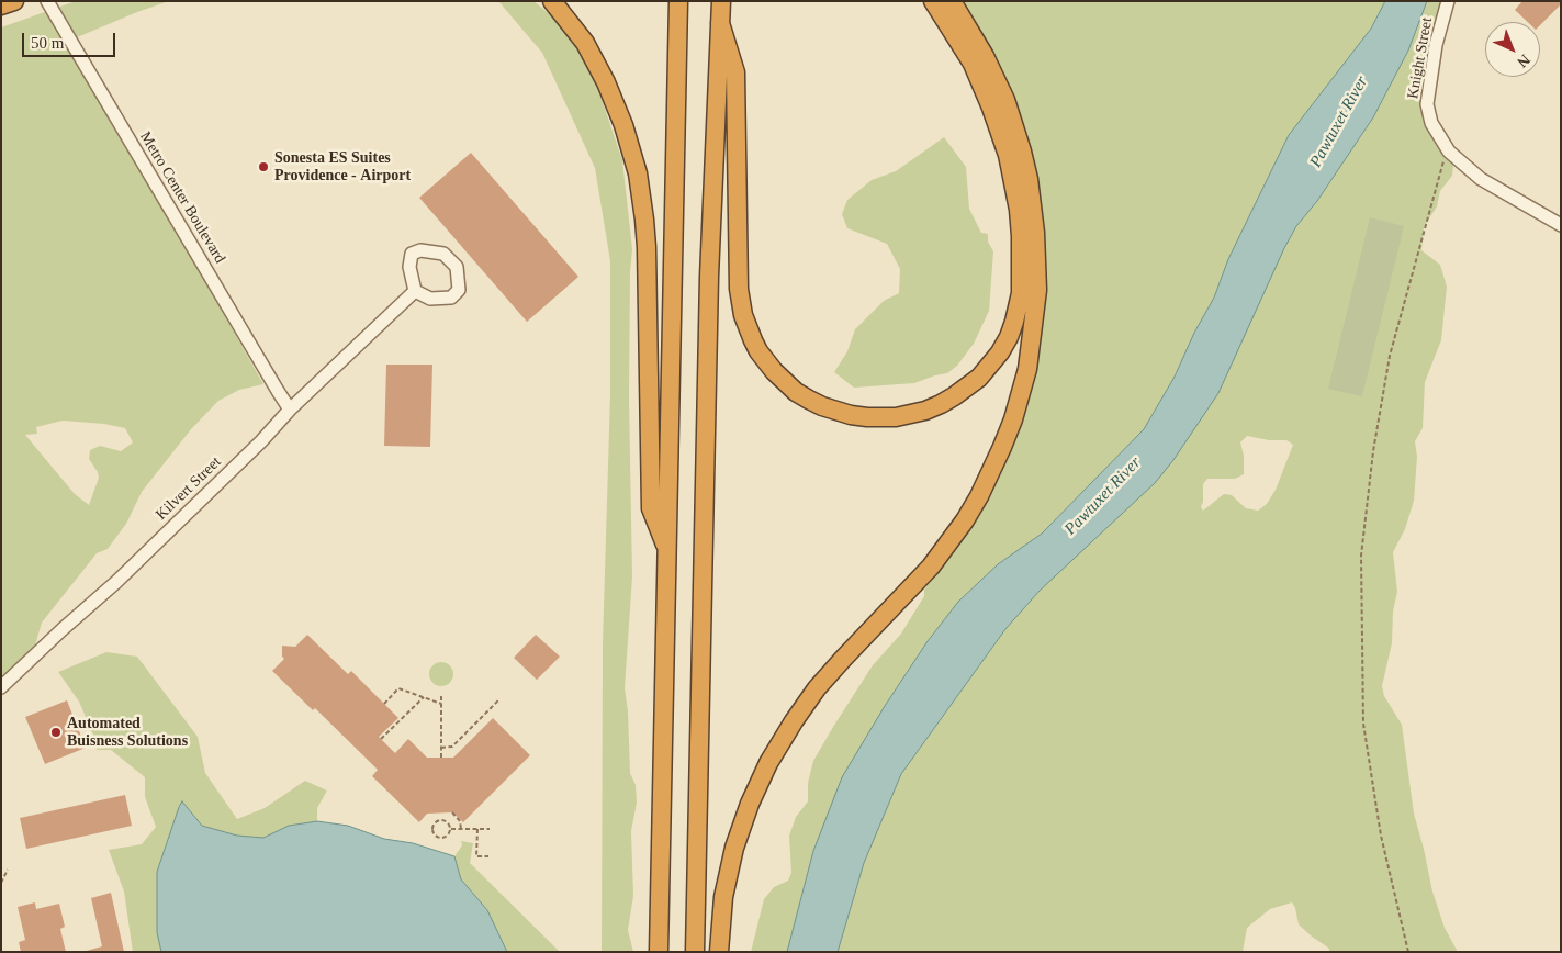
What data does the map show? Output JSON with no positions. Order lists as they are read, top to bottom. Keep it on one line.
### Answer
{"streets":{"street":["Knight Street","Metro Center Boulevard","Kilvert Street"]},"crossings":[["Metro Center Boulevard","Kilvert Street"]],"water":["Pawtuxet River"],"places":["Sonesta ES Suites Providence - Airport","Automated Buisness Solutions"],"scale_bar":"50 m","north":"bottom right"}
